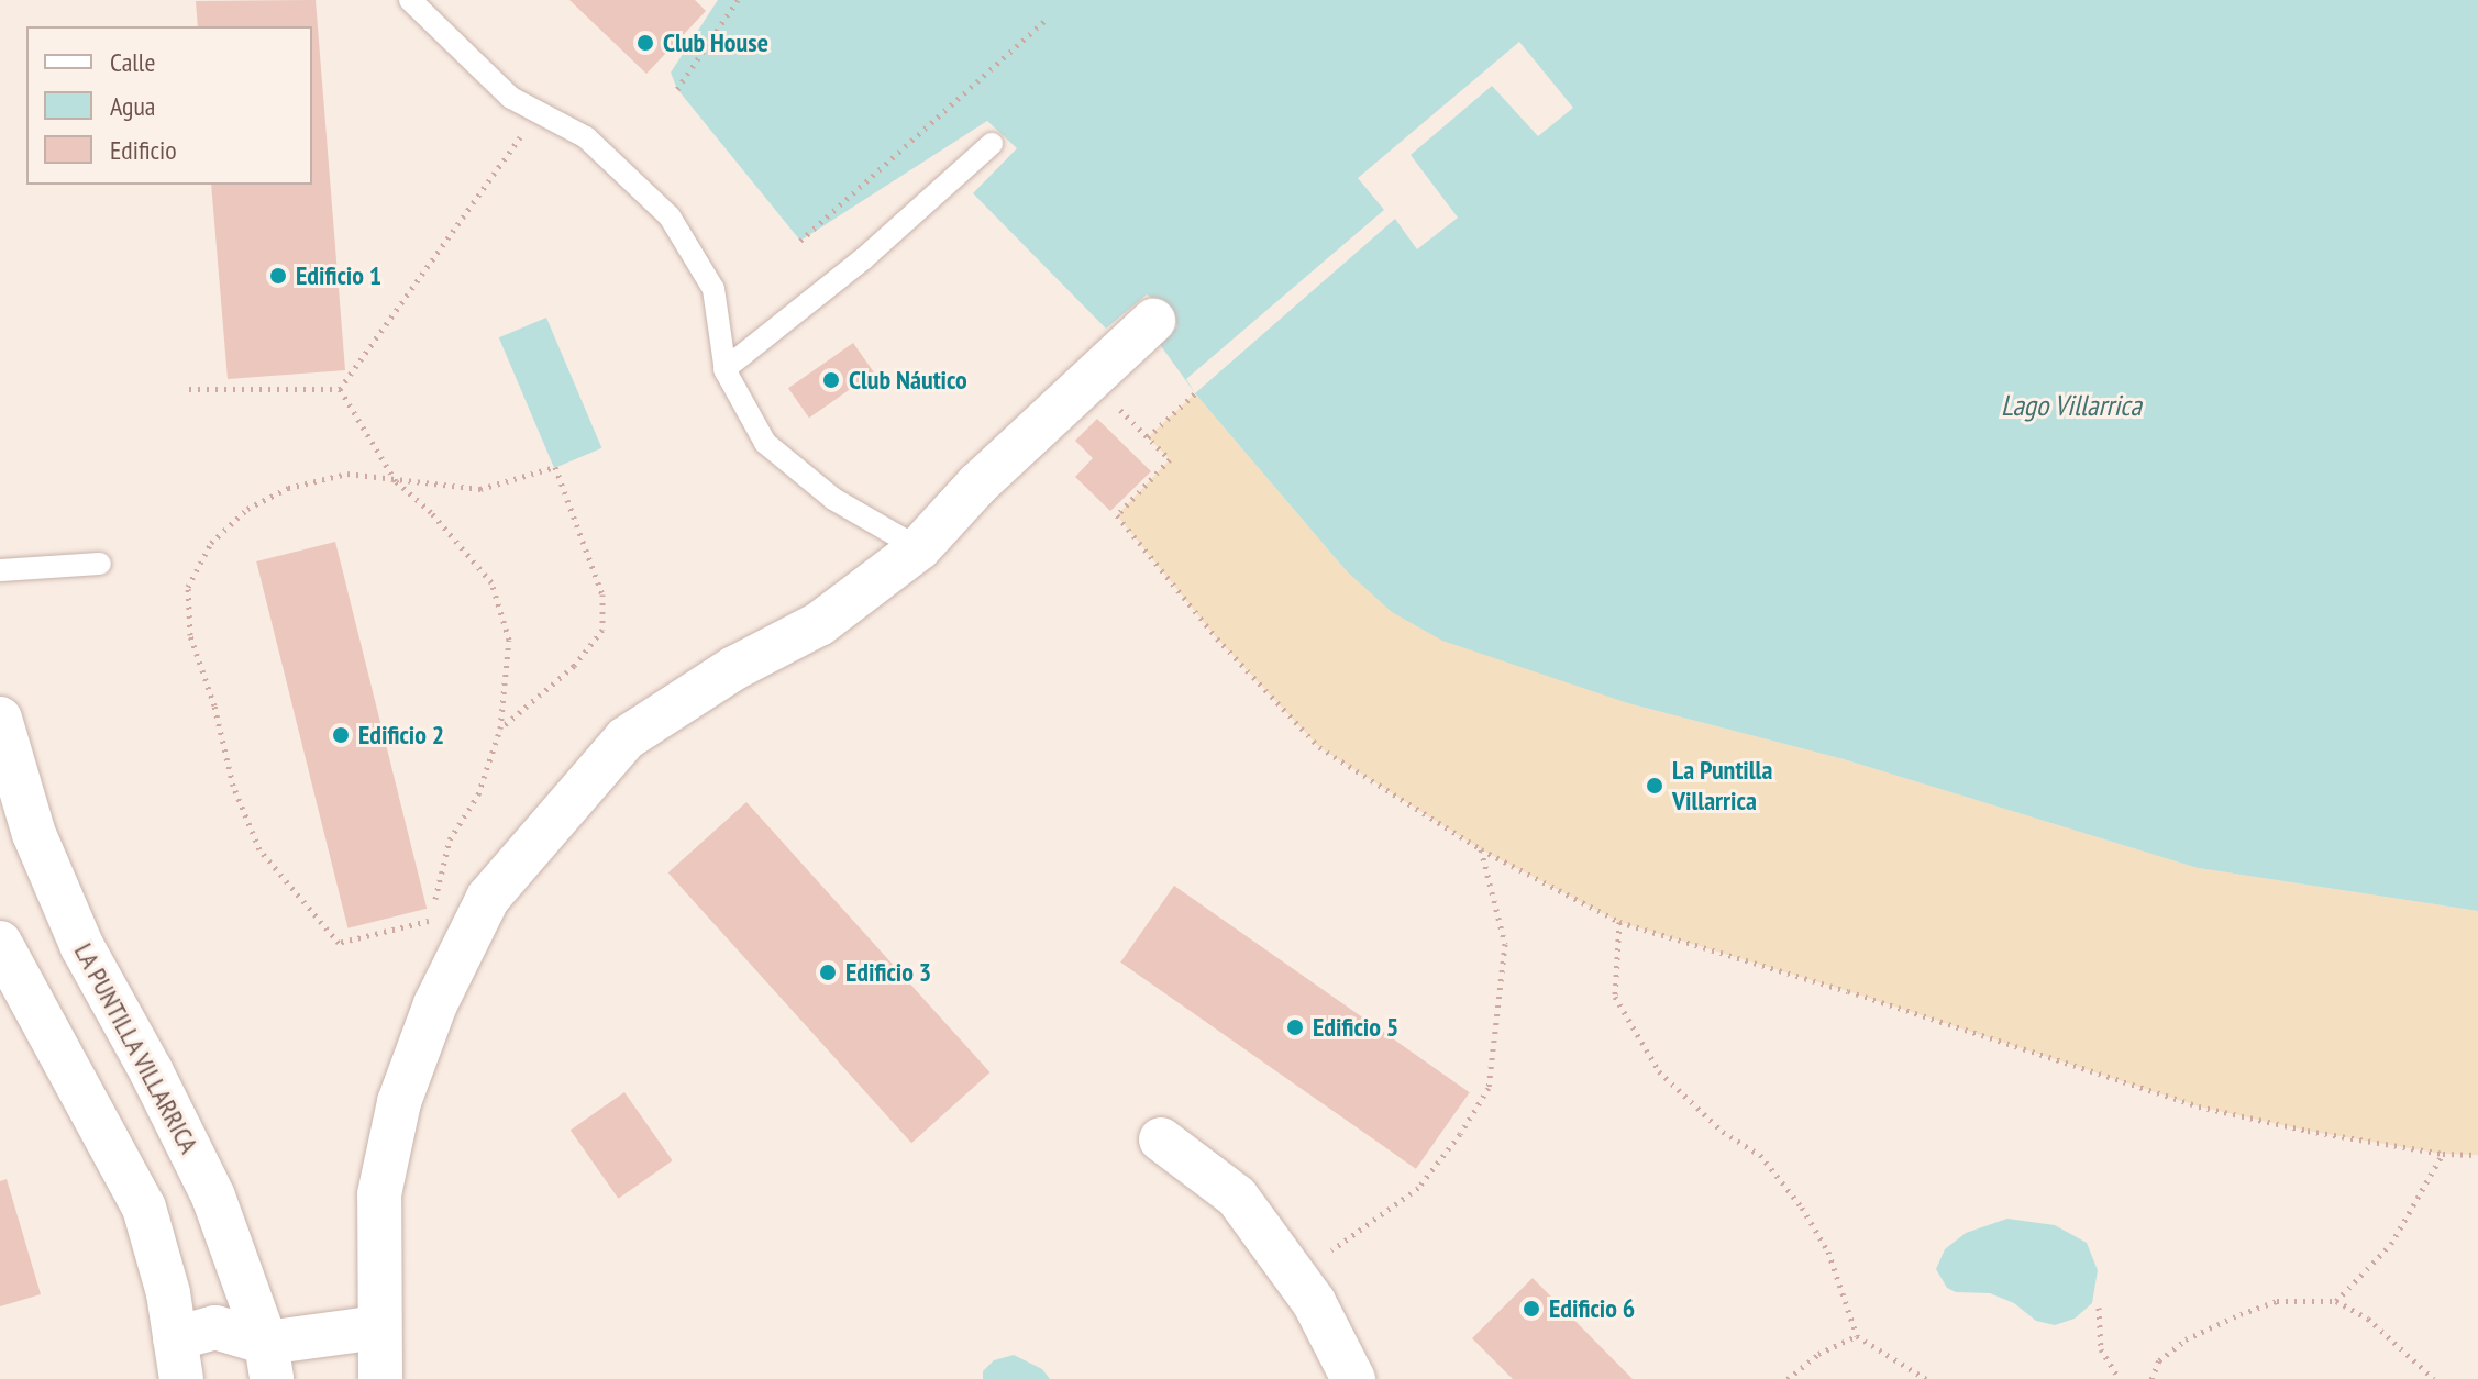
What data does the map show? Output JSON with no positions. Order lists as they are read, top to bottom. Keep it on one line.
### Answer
{"streets":{"street":["LA PUNTILLA VILLARRICA"]},"water":["Lago Villarrica"],"places":["Club House","Edificio 1","Club Náutico","Edificio 2","La Puntilla Villarrica","Edificio 3","Edificio 5","Edificio 6"],"legend":["Calle","Agua","Edificio"]}
